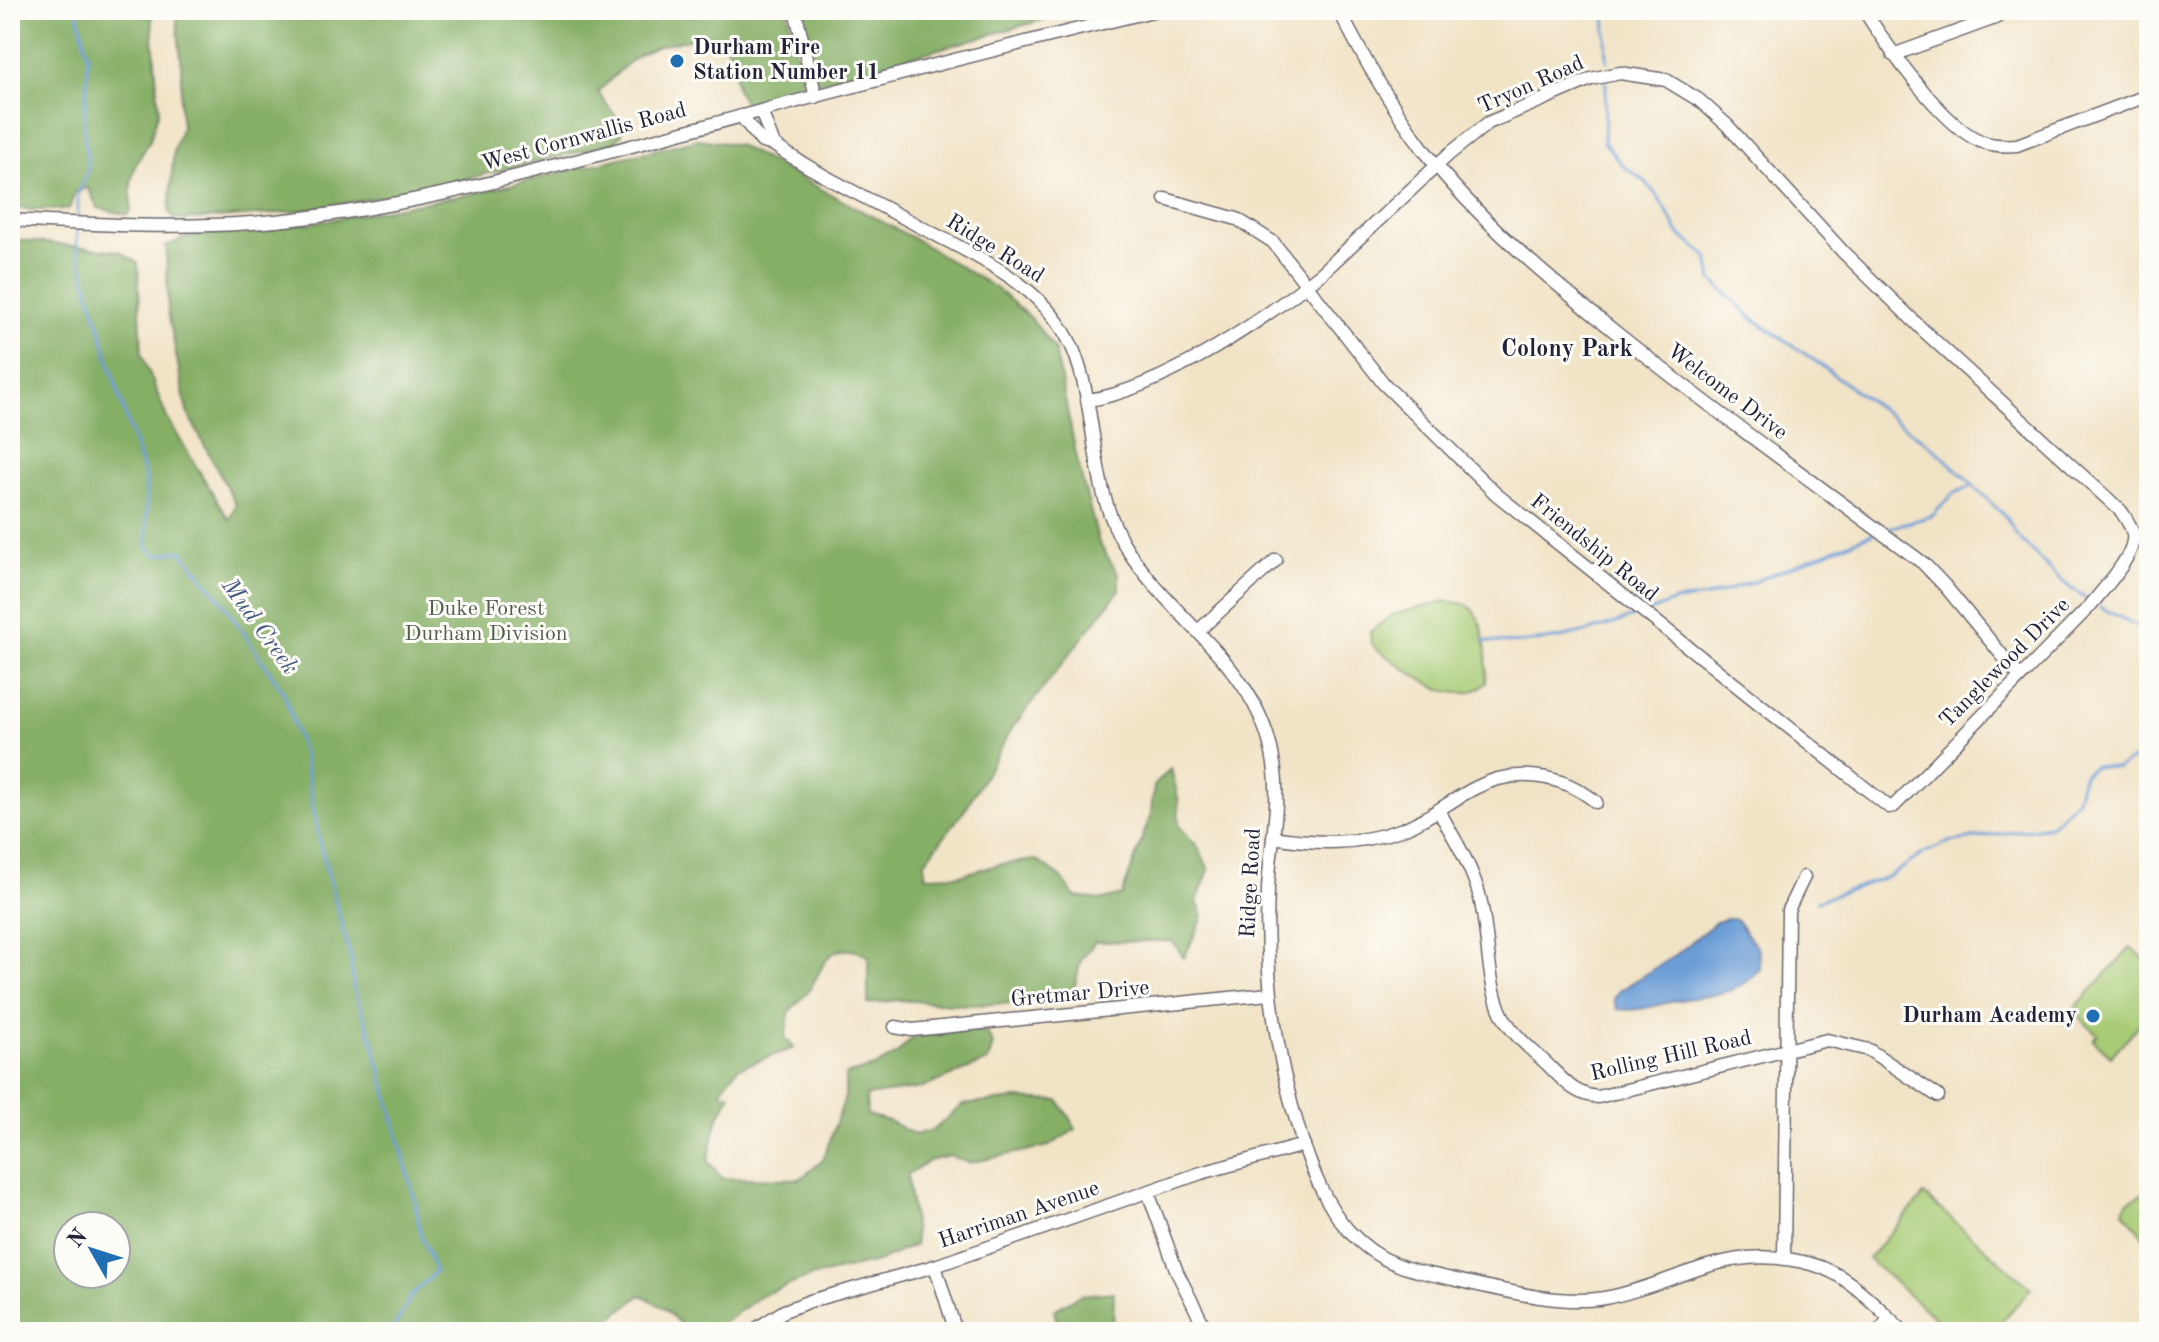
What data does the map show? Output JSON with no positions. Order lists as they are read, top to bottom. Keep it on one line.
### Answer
{"streets":{"street":["Tryon Road","West Cornwallis Road","Ridge Road","Welcome Drive","Friendship Road","Tanglewood Drive","Gretmar Drive","Rolling Hill Road","Harriman Avenue"]},"crossings":[["Tryon Road","Ridge Road"],["Tryon Road","Welcome Drive"],["Tryon Road","Friendship Road"],["Tryon Road","Tanglewood Drive"],["West Cornwallis Road","Ridge Road"],["Ridge Road","Gretmar Drive"],["Ridge Road","Harriman Avenue"],["Welcome Drive","Tanglewood Drive"],["Friendship Road","Tanglewood Drive"]],"districts":["Colony Park"],"water":["Mud Creek"],"parks":["Duke Forest Durham Division"],"places":["Durham Fire Station Number 11","Durham Academy"],"north":"top left"}
